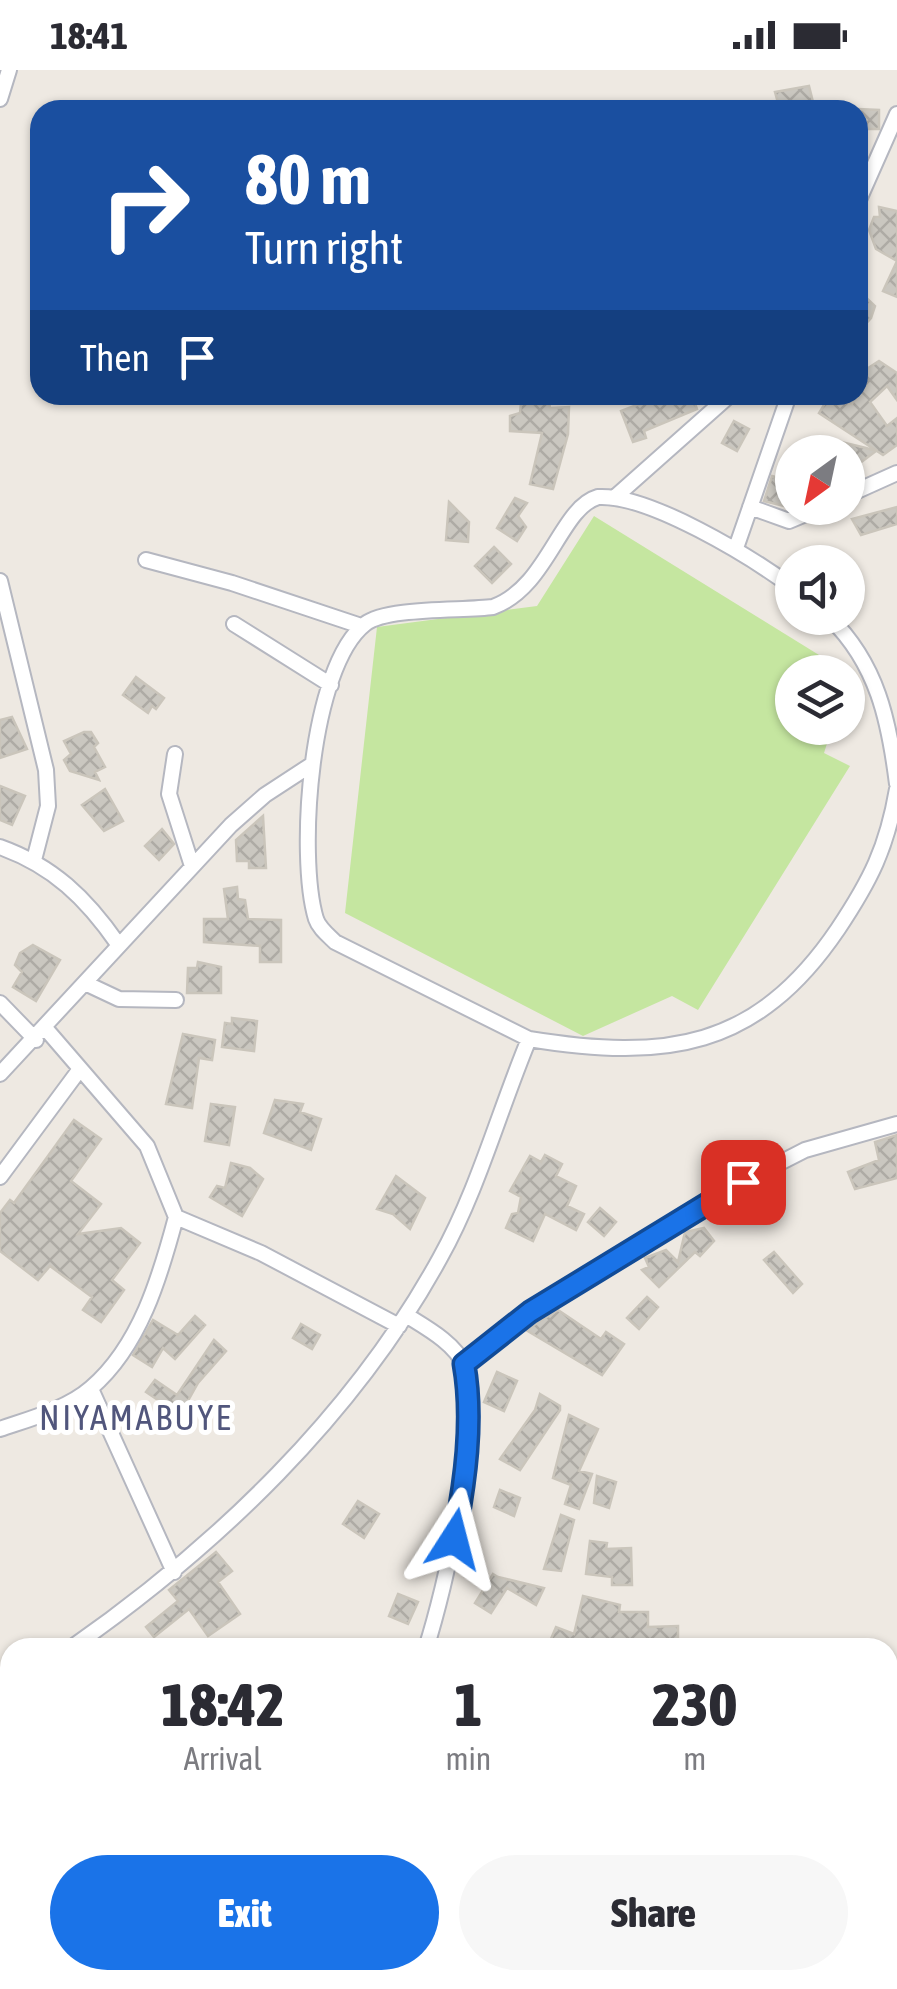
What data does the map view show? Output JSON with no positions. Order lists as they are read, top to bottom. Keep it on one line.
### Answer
{"districts":["NIYAMABUYE"],"north":"bottom left","page":{"status":"18:41","turn":["80 m","Turn right"],"then":"Then","eta":["18:42","Arrival","1","min","230","m"],"buttons":["Exit","Share"]}}
